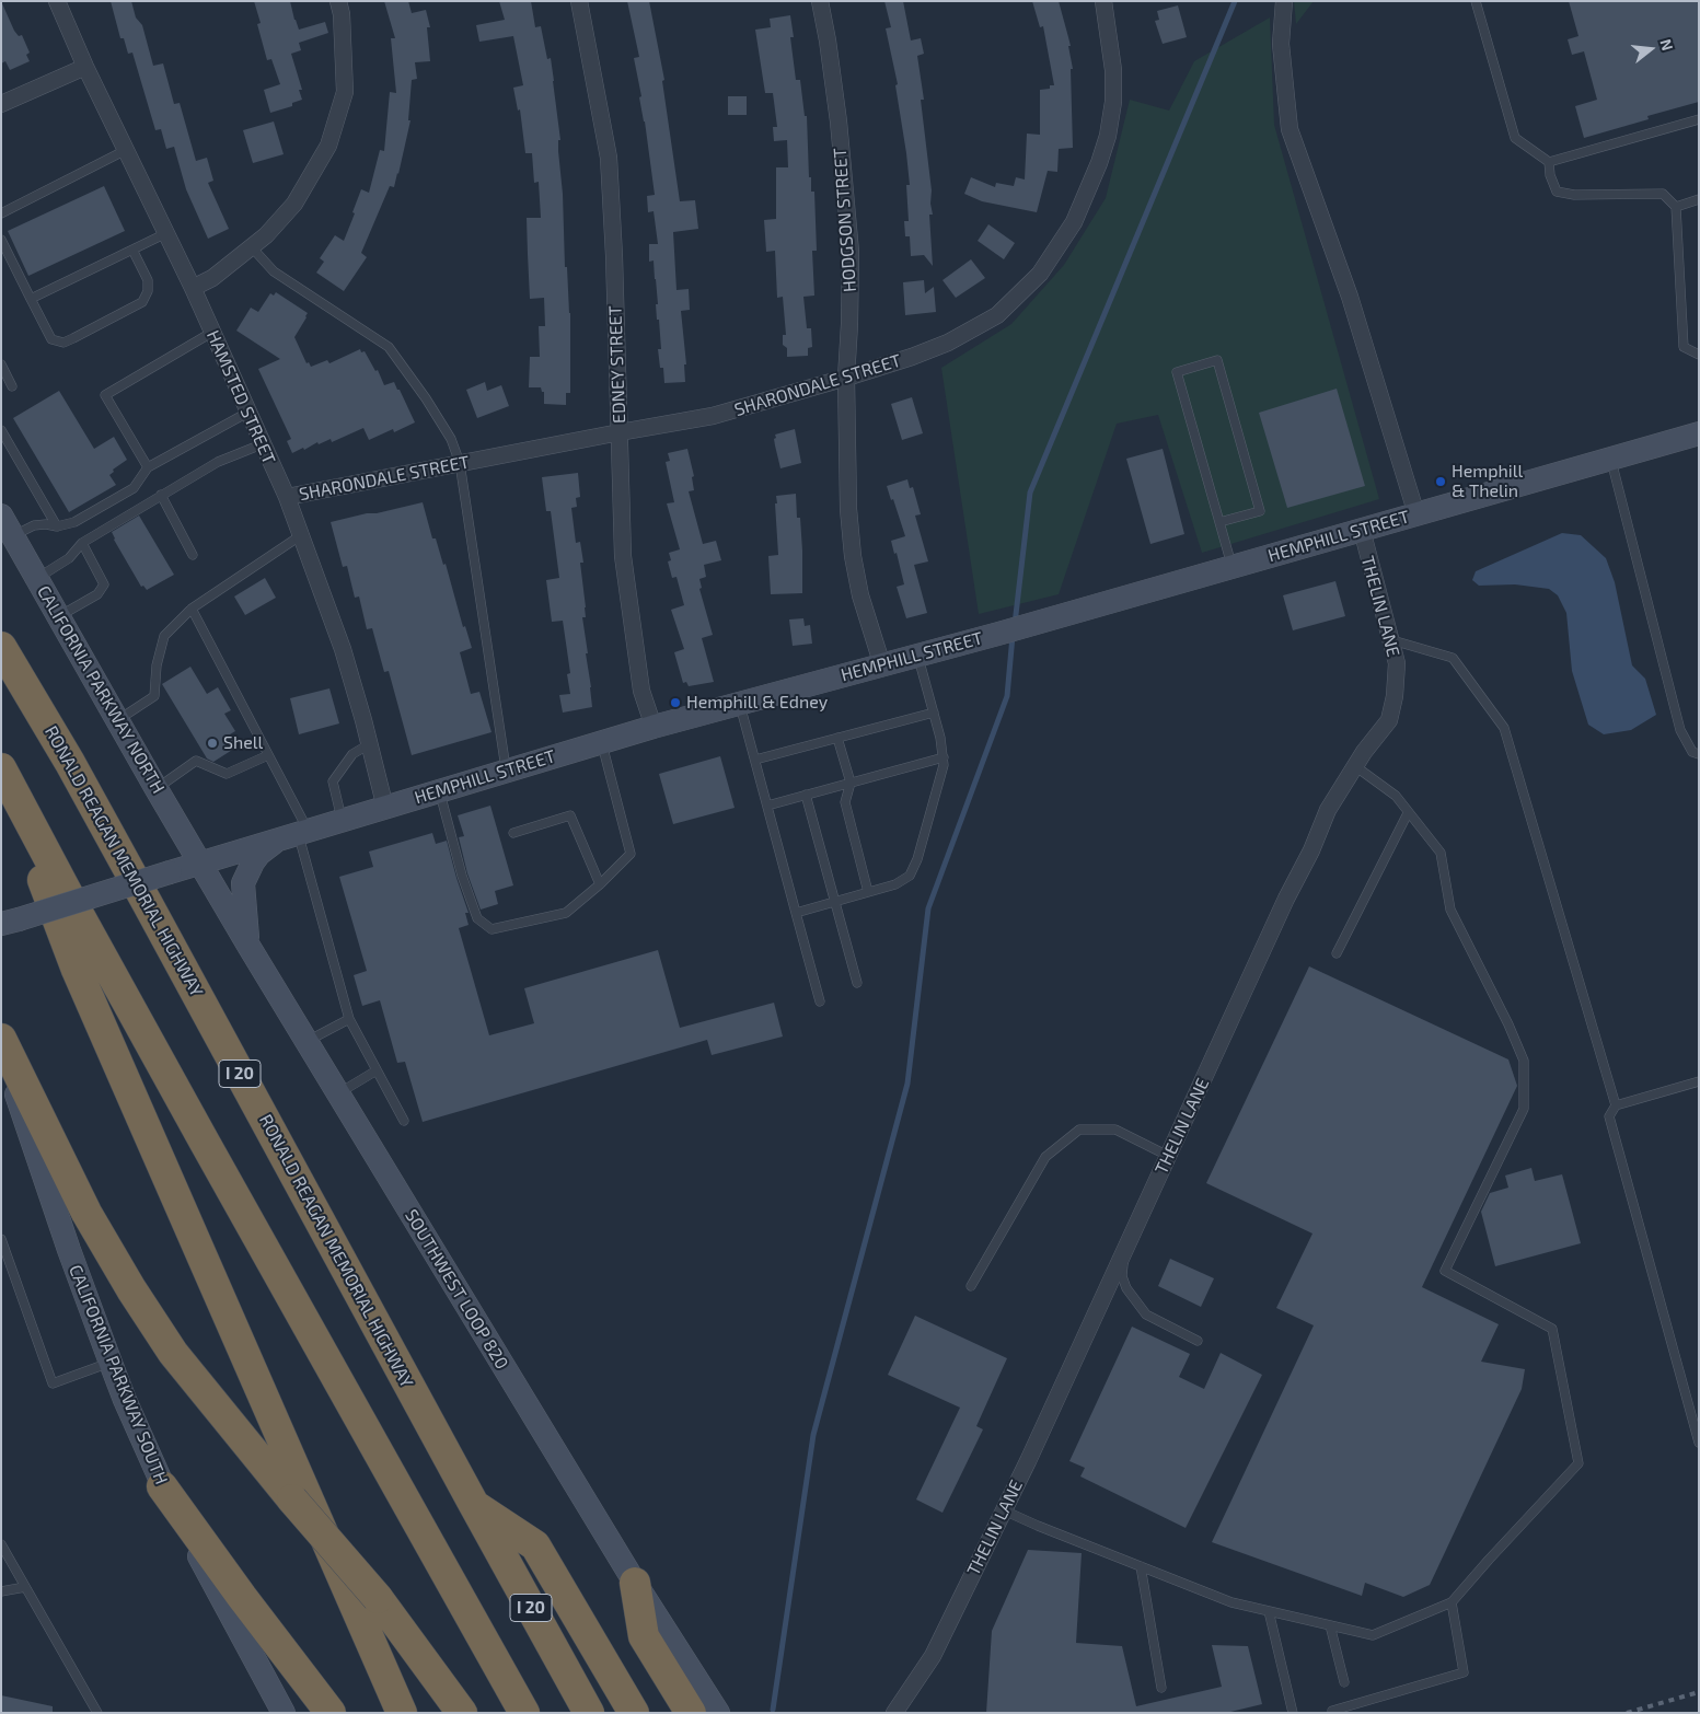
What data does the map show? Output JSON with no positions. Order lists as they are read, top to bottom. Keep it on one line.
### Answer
{"streets":{"highway":["RONALD REAGAN MEMORIAL HIGHWAY","I 20"],"main road":["HEMPHILL STREET","CALIFORNIA PARKWAY NORTH","SOUTHWEST LOOP 820","CALIFORNIA PARKWAY SOUTH"],"street":["HODGSON STREET","EDNEY STREET","SHARONDALE STREET","HAMSTED STREET","THELIN LANE"]},"crossings":[["HODGSON STREET","SHARONDALE STREET"],["HODGSON STREET","HEMPHILL STREET"],["EDNEY STREET","SHARONDALE STREET"],["EDNEY STREET","HEMPHILL STREET"],["SHARONDALE STREET","HAMSTED STREET"],["HAMSTED STREET","HEMPHILL STREET"],["HEMPHILL STREET","THELIN LANE"],["HEMPHILL STREET","CALIFORNIA PARKWAY NORTH"],["HEMPHILL STREET","SOUTHWEST LOOP 820"],["CALIFORNIA PARKWAY NORTH","SOUTHWEST LOOP 820"]],"places":["Hemphill & Thelin","Hemphill & Edney","Shell"],"north":"right"}
